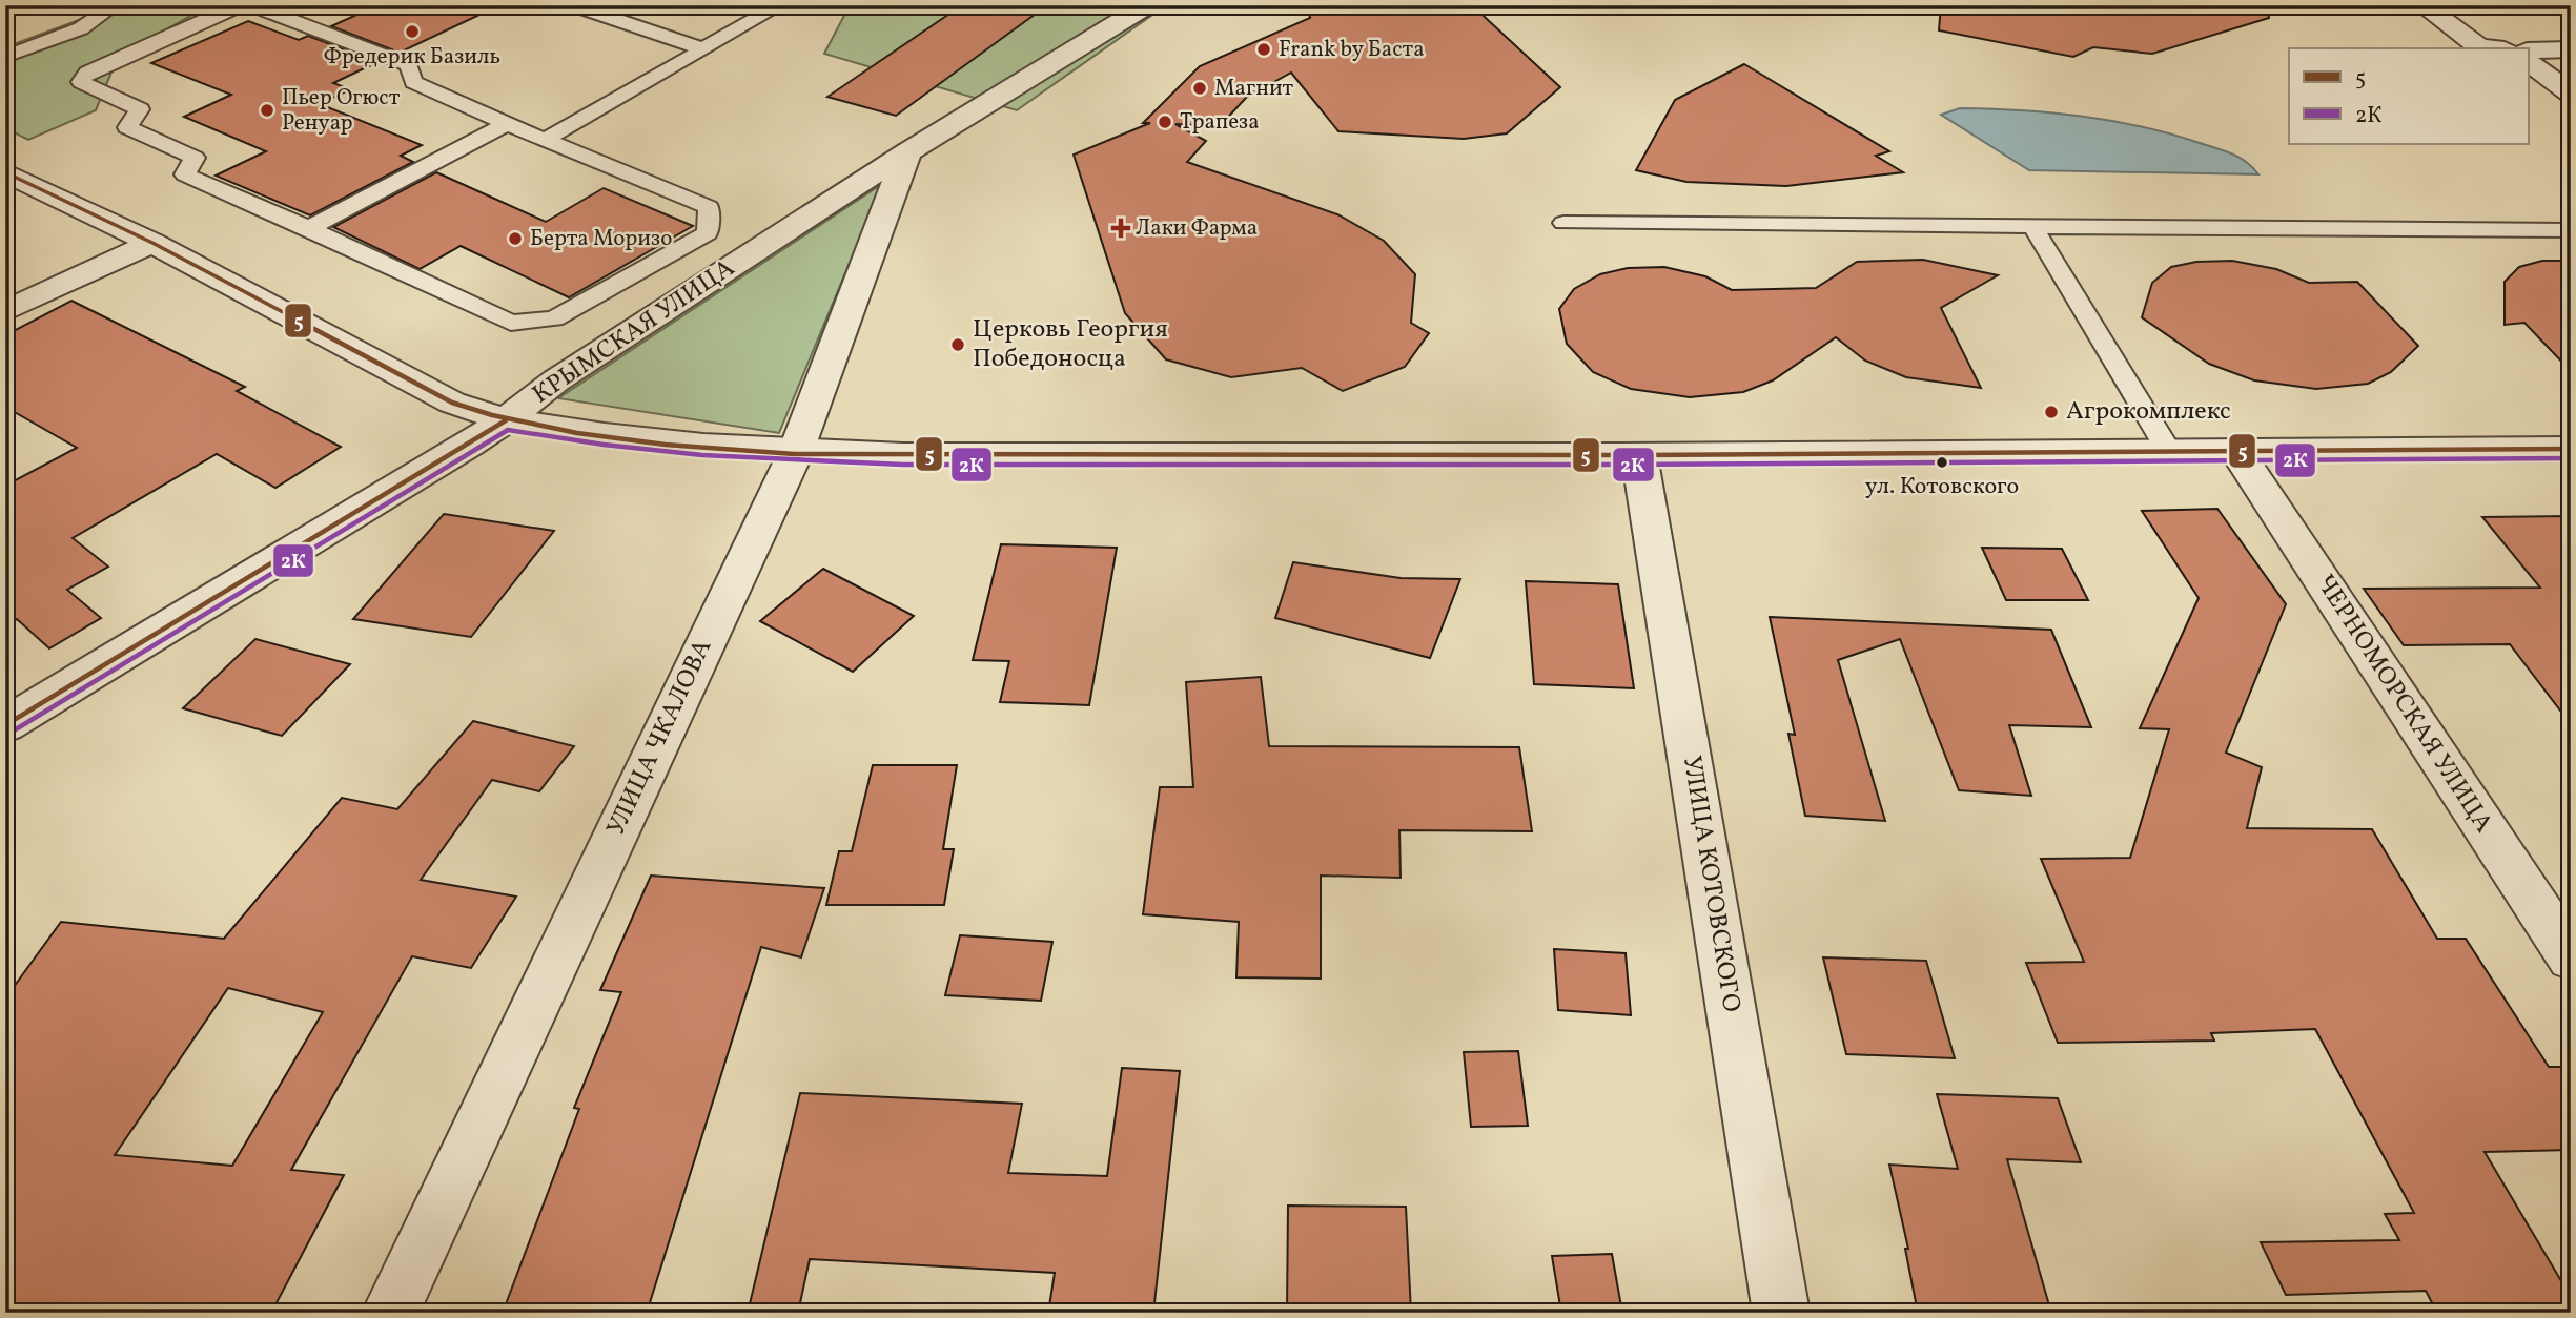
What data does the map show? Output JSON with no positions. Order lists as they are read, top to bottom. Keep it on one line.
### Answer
{"streets":{"street":["КРЫМСКАЯ УЛИЦА","ЧЕРНОМОРСКАЯ УЛИЦА","УЛИЦА ЧКАЛОВА","УЛИЦА КОТОВСКОГО"]},"crossings":[["КРЫМСКАЯ УЛИЦА","УЛИЦА ЧКАЛОВА"]],"places":{"other":["Фредерик Базиль","Frank by Баста","Магнит","Пьер Огюст Ренуар","Трапеза","Берта Моризо","Церковь Георгия Победоносца","Агрокомплекс","ул. Котовского"],"health":["Лаки Фарма"]},"lines":["transit line 5","transit line 2К"],"legend":["5","2К"]}
